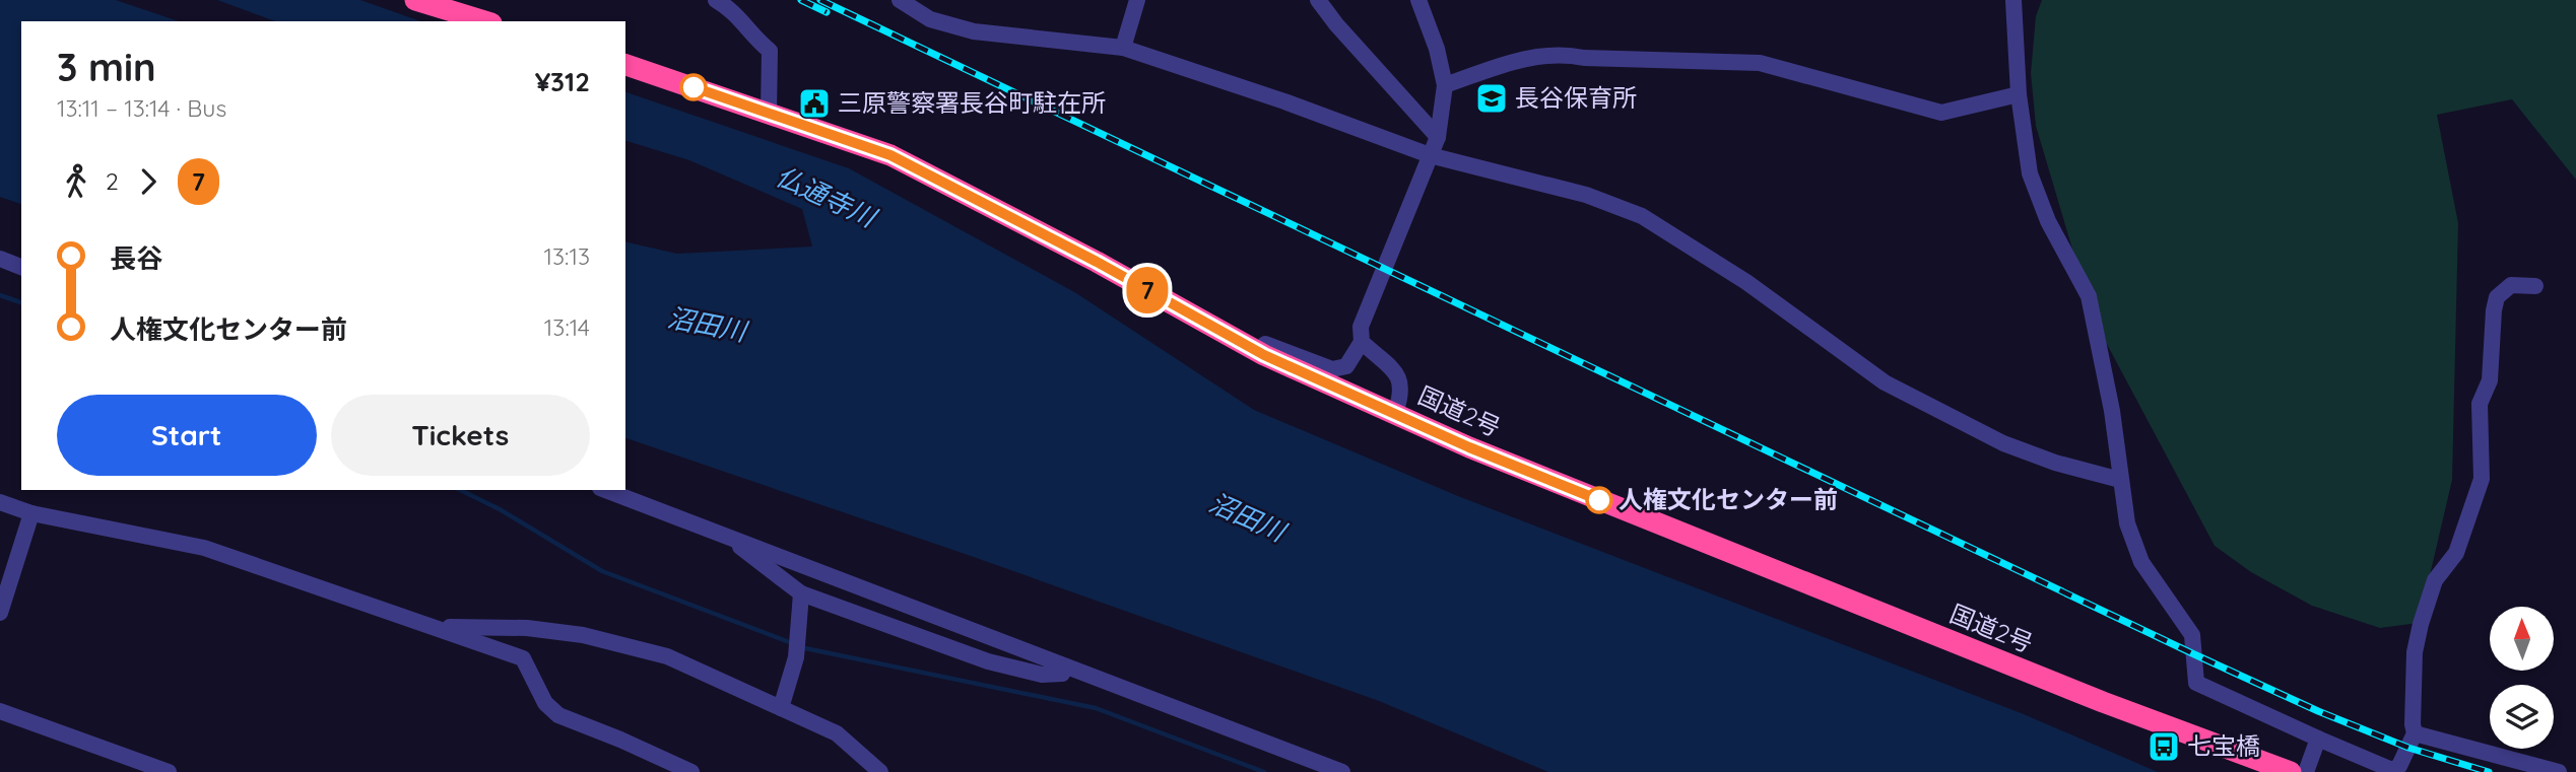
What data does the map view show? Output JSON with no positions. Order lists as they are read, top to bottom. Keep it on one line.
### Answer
{"streets":{"highway":["国道2号"]},"water":["仏通寺川","沼田川"],"places":{"school or university":["長谷保育所"],"public building":["三原警察署長谷町駐在所"],"other":["人権文化センター前"],"bus stop":["七宝橋"]},"lines":["bus line 7"],"north":"top","page":{"on_map":"7","heading":["3 min","13:11 – 13:14 · Bus","¥312"],"legs":["2","7"],"list":[{"name":"長谷","value":"13:13"},{"name":"人権文化センター前","value":"13:14"}],"buttons":["Start","Tickets"]}}
